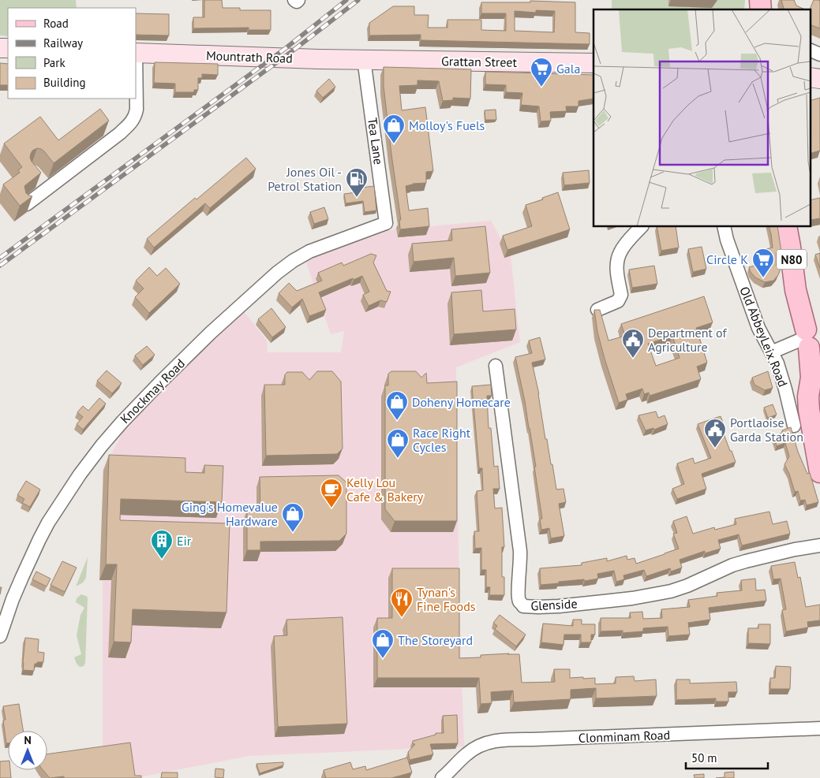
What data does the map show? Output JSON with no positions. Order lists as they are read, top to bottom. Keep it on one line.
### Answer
{"streets":{"main road":["Mountrath Road","Grattan Street","N80"],"street":["Tea Lane","Old AbbeyLeix Road","Knockmay Road","Glenside","Clonminam Road"]},"crossings":[["Mountrath Road","Grattan Street"],["Mountrath Road","Tea Lane"],["Grattan Street","Tea Lane"],["Tea Lane","Knockmay Road"]],"places":{"supermarket":["Gala","Circle K"],"shop":["Molloy's Fuels","Doheny Homecare","Race Right Cycles","Ging's Homevalue Hardware","The Storeyard"],"fuel station":["Jones Oil - Petrol Station"],"public building":["Department of Agriculture","Portlaoise Garda Station"],"cafe":["Kelly Lou Cafe & Bakery"],"building":["Eir"],"restaurant":["Tynan's Fine Foods"]},"legend":["Road","Railway","Park","Building"],"scale_bar":"50 m","north":"top"}
